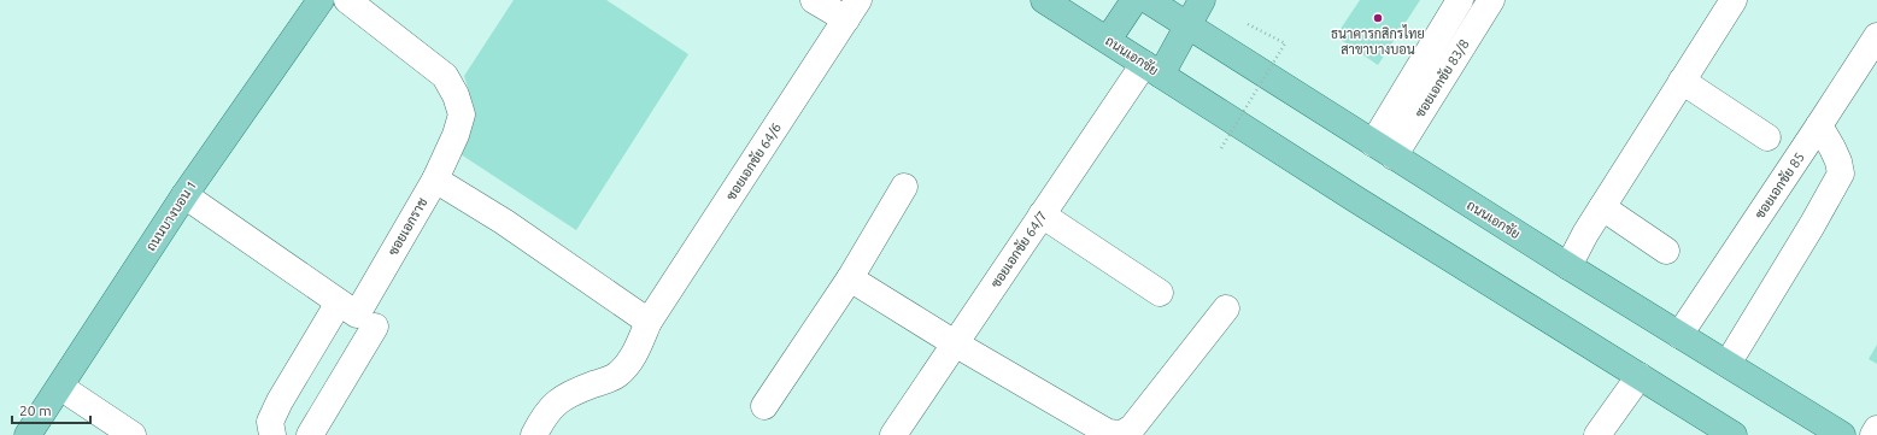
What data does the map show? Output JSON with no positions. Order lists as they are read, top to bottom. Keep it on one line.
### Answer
{"streets":{"main road":["ถนนเอกชัย","ถนนบางบอน 1"],"street":["ซอยเอกชัย 83/8","ซอยเอกชัย 64/6","ซอยเอกชัย 85","ซอยเอกราช","ซอยเอกชัย 64/7"]},"crossings":[["ถนนเอกชัย","ซอยเอกชัย 83/8"],["ถนนเอกชัย","ซอยเอกชัย 85"],["ถนนเอกชัย","ซอยเอกชัย 64/7"],["ถนนบางบอน 1","ซอยเอกราช"]],"places":["ธนาคารกสิกรไทย สาขาบางบอน"],"scale_bar":"20 m"}
